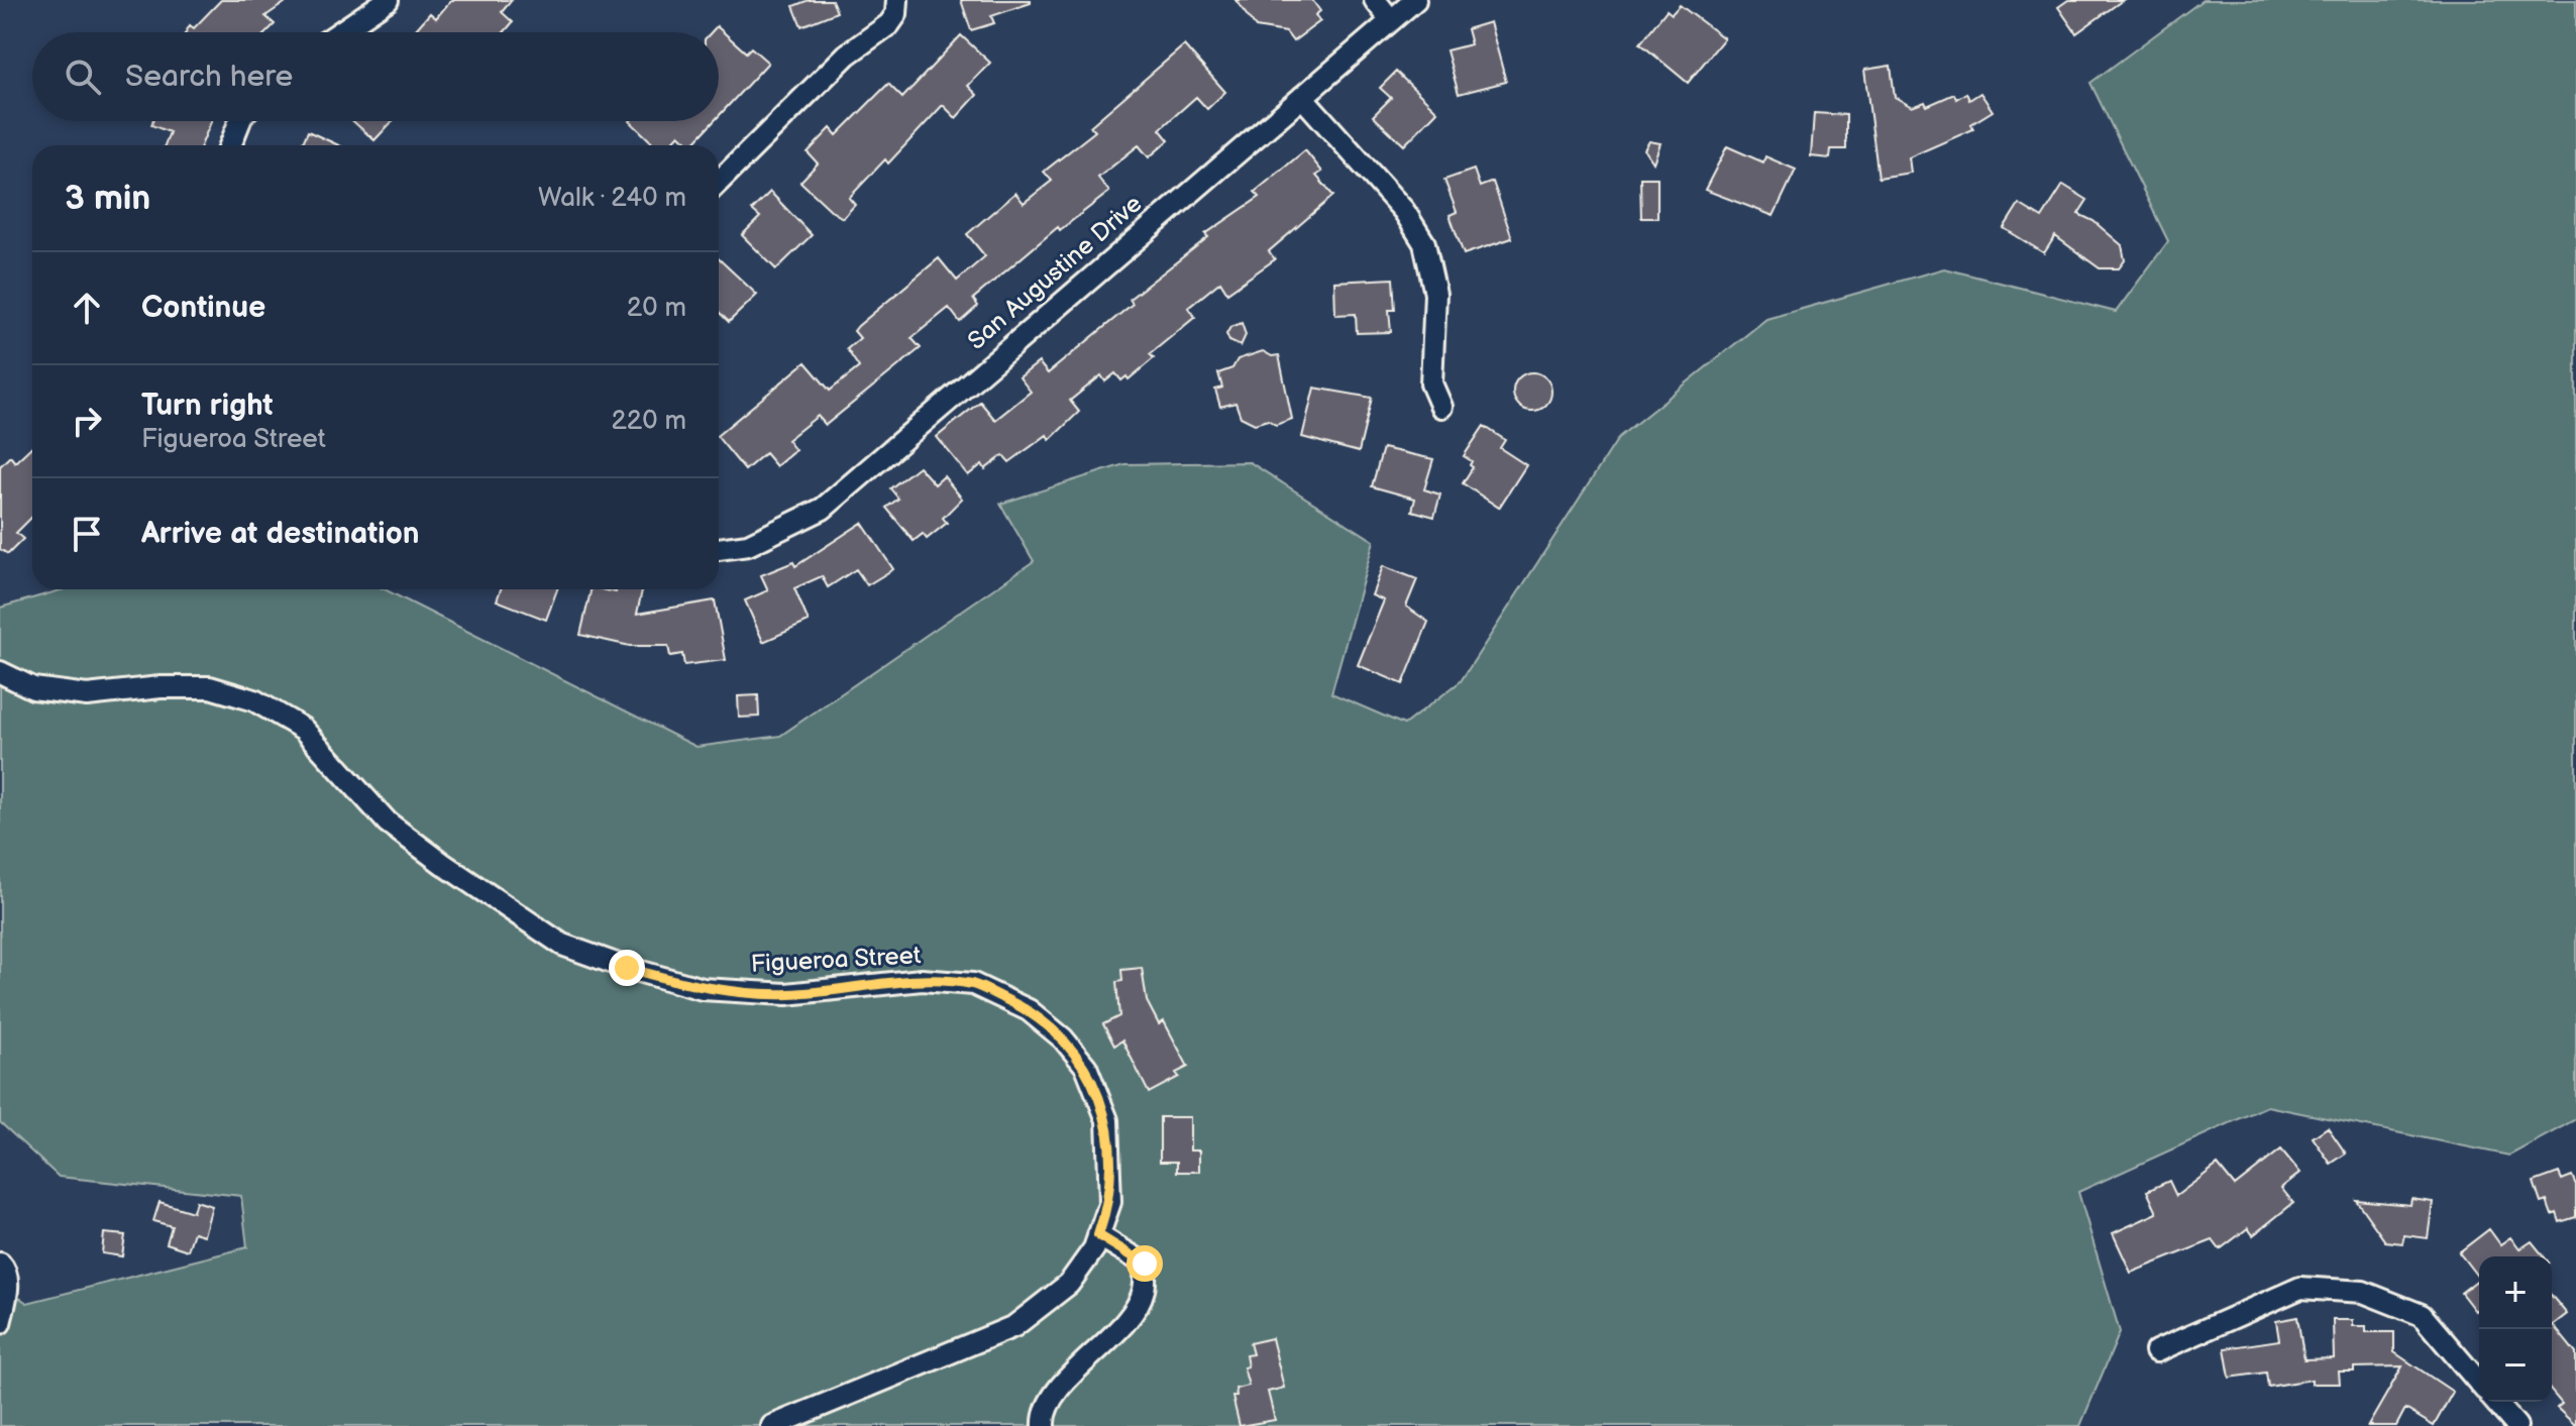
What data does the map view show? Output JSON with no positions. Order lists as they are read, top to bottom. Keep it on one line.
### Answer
{"streets":{"street":["San Augustine Drive","Figueroa Street"]},"page":{"search":"Search here","heading":["3 min","Walk · 240 m"],"list":[["Continue","20 m"],["Turn right","Figueroa Street","220 m"],"Arrive at destination"],"map_buttons":["+","−"]}}
